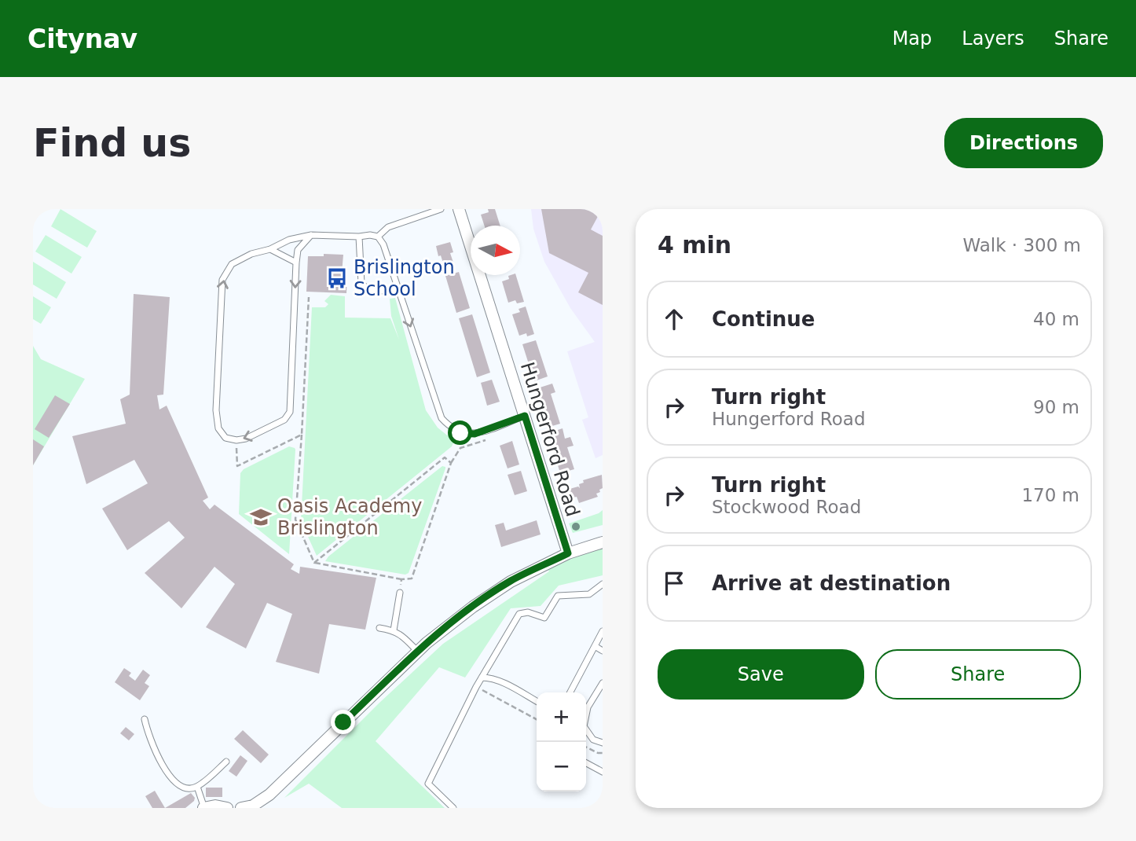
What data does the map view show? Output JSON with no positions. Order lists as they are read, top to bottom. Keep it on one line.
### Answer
{"streets":{"street":["Hungerford Road"]},"places":{"bus stop":["Brislington School"],"school or university":["Oasis Academy Brislington"]},"north":"right","page":{"header":"Citynav","nav":["Map","Layers","Share"],"buttons":["Directions",["Save","Share"]],"title":"Find us","heading":["4 min","Walk · 300 m"],"list":[["Continue","40 m"],["Turn right","Hungerford Road","90 m"],["Turn right","Stockwood Road","170 m"],"Arrive at destination"],"map_buttons":["+","−"]}}
